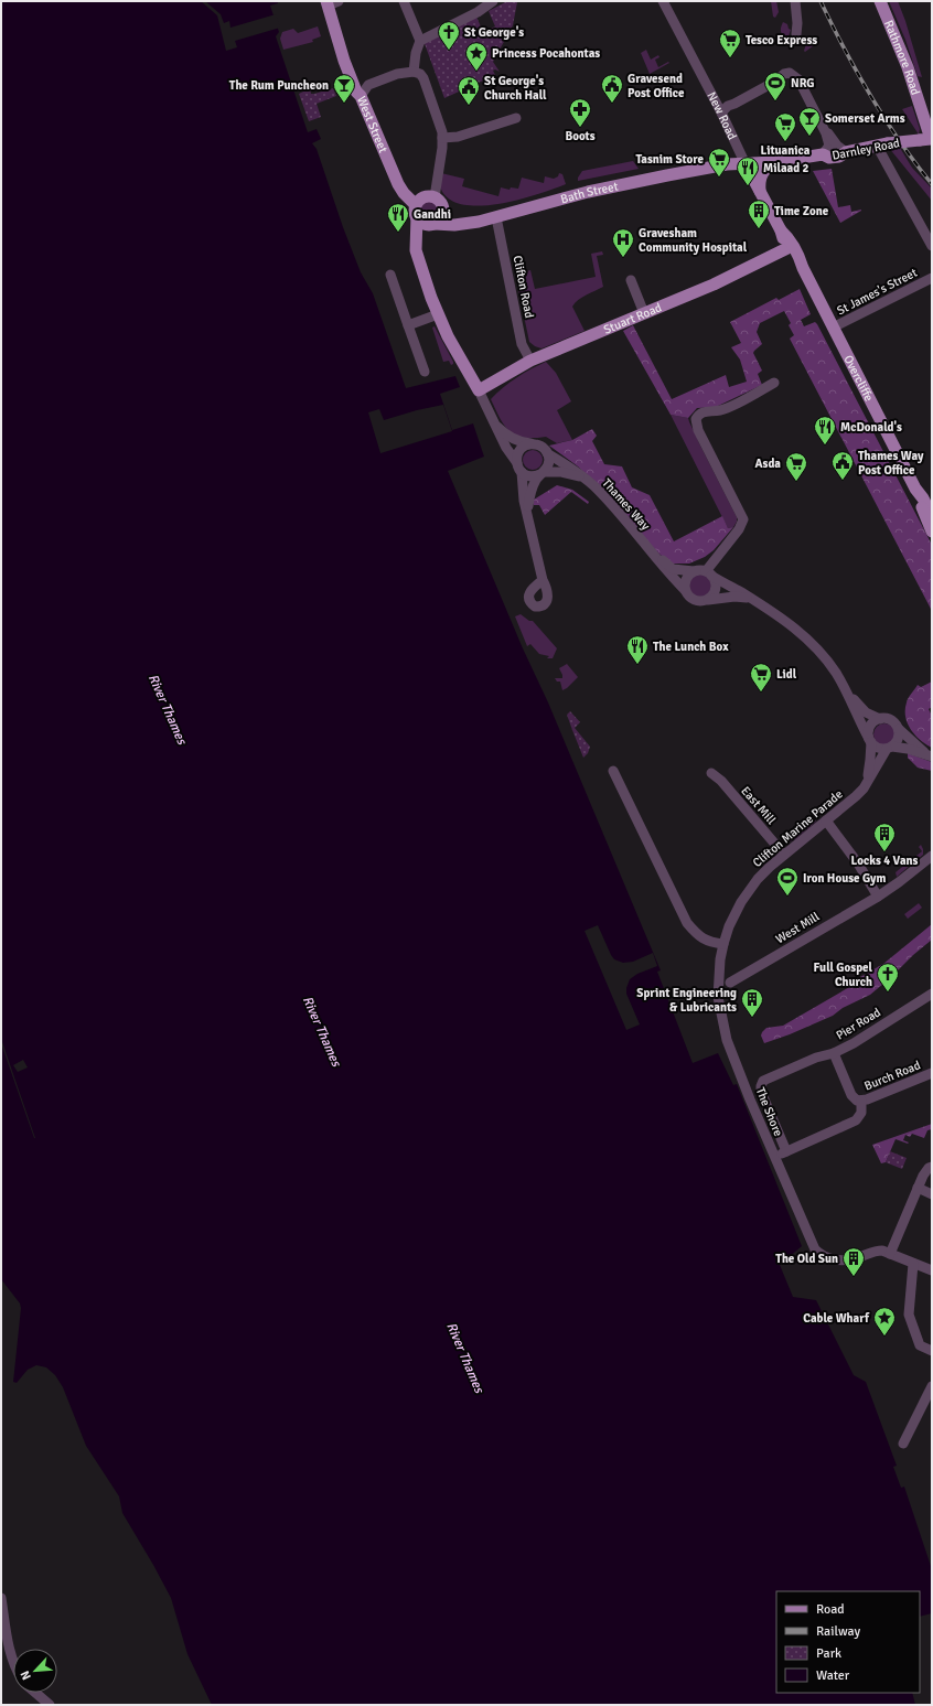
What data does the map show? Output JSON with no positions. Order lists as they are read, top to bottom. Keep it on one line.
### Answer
{"streets":{"main road":["Rathmore Road","New Road","West Street","Darnley Road","Bath Street","Stuart Road","Overcliffe"],"street":["Clifton Road","St James's Street","Thames Way","East Mill","Clifton Marine Parade","West Mill","Pier Road","Burch Road","The Shore"]},"crossings":[["Rathmore Road","Darnley Road"],["New Road","Darnley Road"],["New Road","Bath Street"],["New Road","Stuart Road"],["New Road","Overcliffe"],["West Street","Bath Street"],["Darnley Road","Bath Street"],["Bath Street","Clifton Road"],["Clifton Road","Stuart Road"],["St James's Street","Overcliffe"],["East Mill","Clifton Marine Parade"],["Clifton Marine Parade","The Shore"]],"water":["River Thames"],"places":{"church":["St George's","Full Gospel Church"],"supermarket":["Tesco Express","Lituanica","Tasnim Store","Asda","Lidl"],"place":["Princess Pocahontas","Cable Wharf"],"sports":["NRG","Iron House Gym"],"bar":["The Rum Puncheon","Somerset Arms"],"public building":["Gravesend Post Office","St George's Church Hall","Thames Way Post Office"],"pharmacy":["Boots"],"restaurant":["Milaad 2","Gandhi","McDonald's","The Lunch Box"],"building":["Time Zone","Locks 4 Vans","Sprint Engineering & Lubricants","The Old Sun"],"hospital":["Gravesham Community Hospital"]},"legend":["Road","Railway","Park","Water"],"north":"bottom left"}
